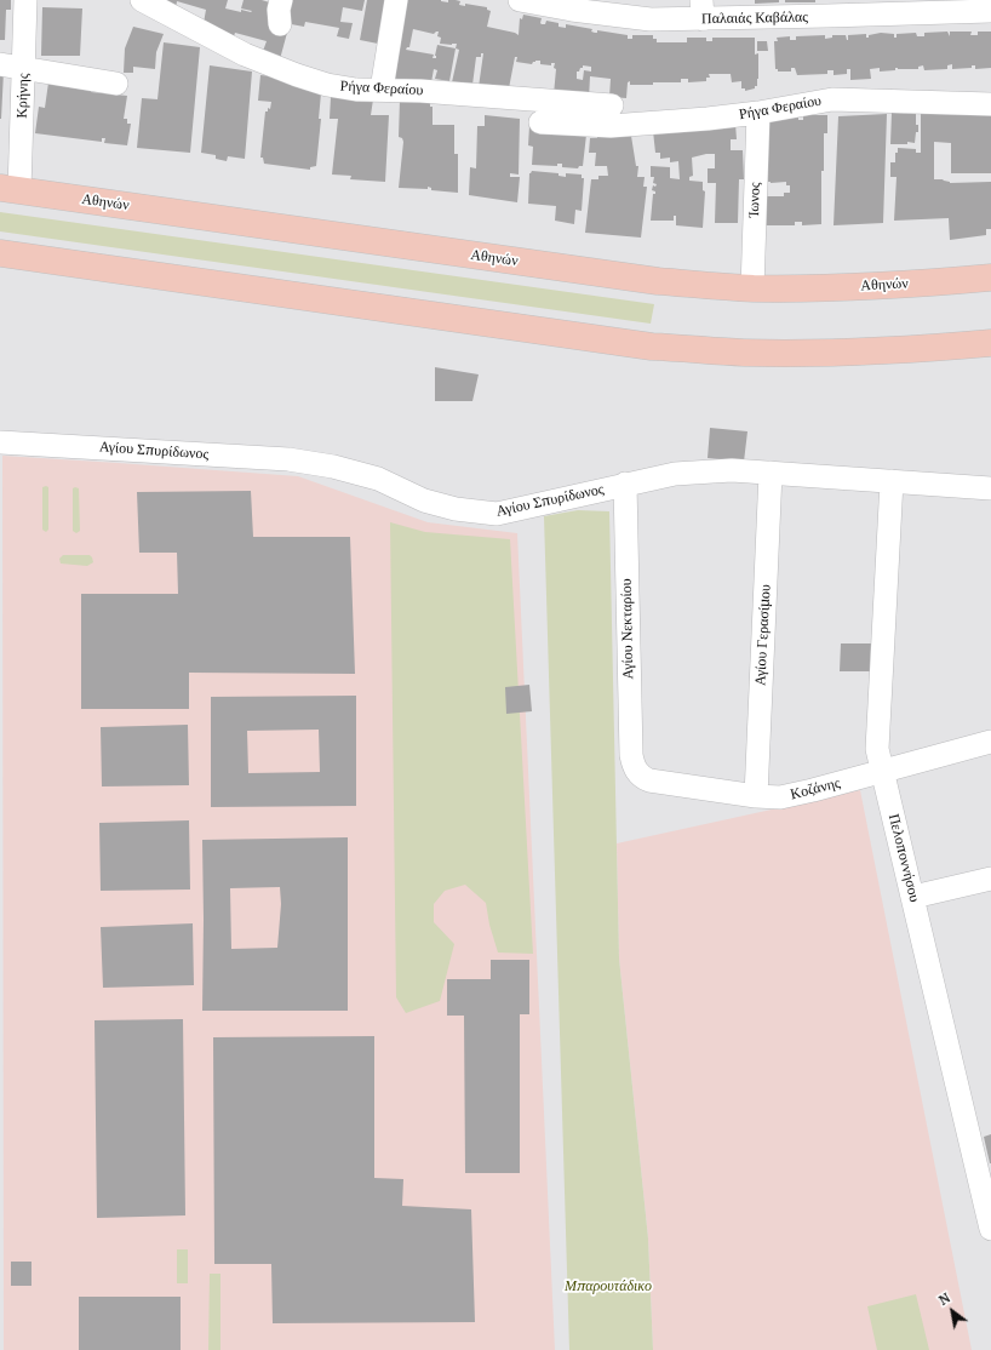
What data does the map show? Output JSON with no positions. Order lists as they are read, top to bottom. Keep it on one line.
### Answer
{"streets":{"highway":["Αθηνών"],"street":["Παλαιάς Καβάλας","Ρήγα Φεραίου","Κρήνης","Ίωνος","Αγίου Σπυρίδωνος","Αγίου Νεκταρίου","Αγίου Γερασίμου","Κοζάνης","Πελοποννήσου"]},"crossings":[["Ρήγα Φεραίου","Ίωνος"],["Κρήνης","Αθηνών"],["Ίωνος","Αθηνών"],["Αγίου Σπυρίδωνος","Αγίου Νεκταρίου"],["Αγίου Σπυρίδωνος","Αγίου Γερασίμου"],["Αγίου Σπυρίδωνος","Πελοποννήσου"],["Αγίου Νεκταρίου","Κοζάνης"],["Αγίου Γερασίμου","Κοζάνης"],["Κοζάνης","Πελοποννήσου"]],"parks":["Μπαρουτάδικο"],"north":"top left"}
